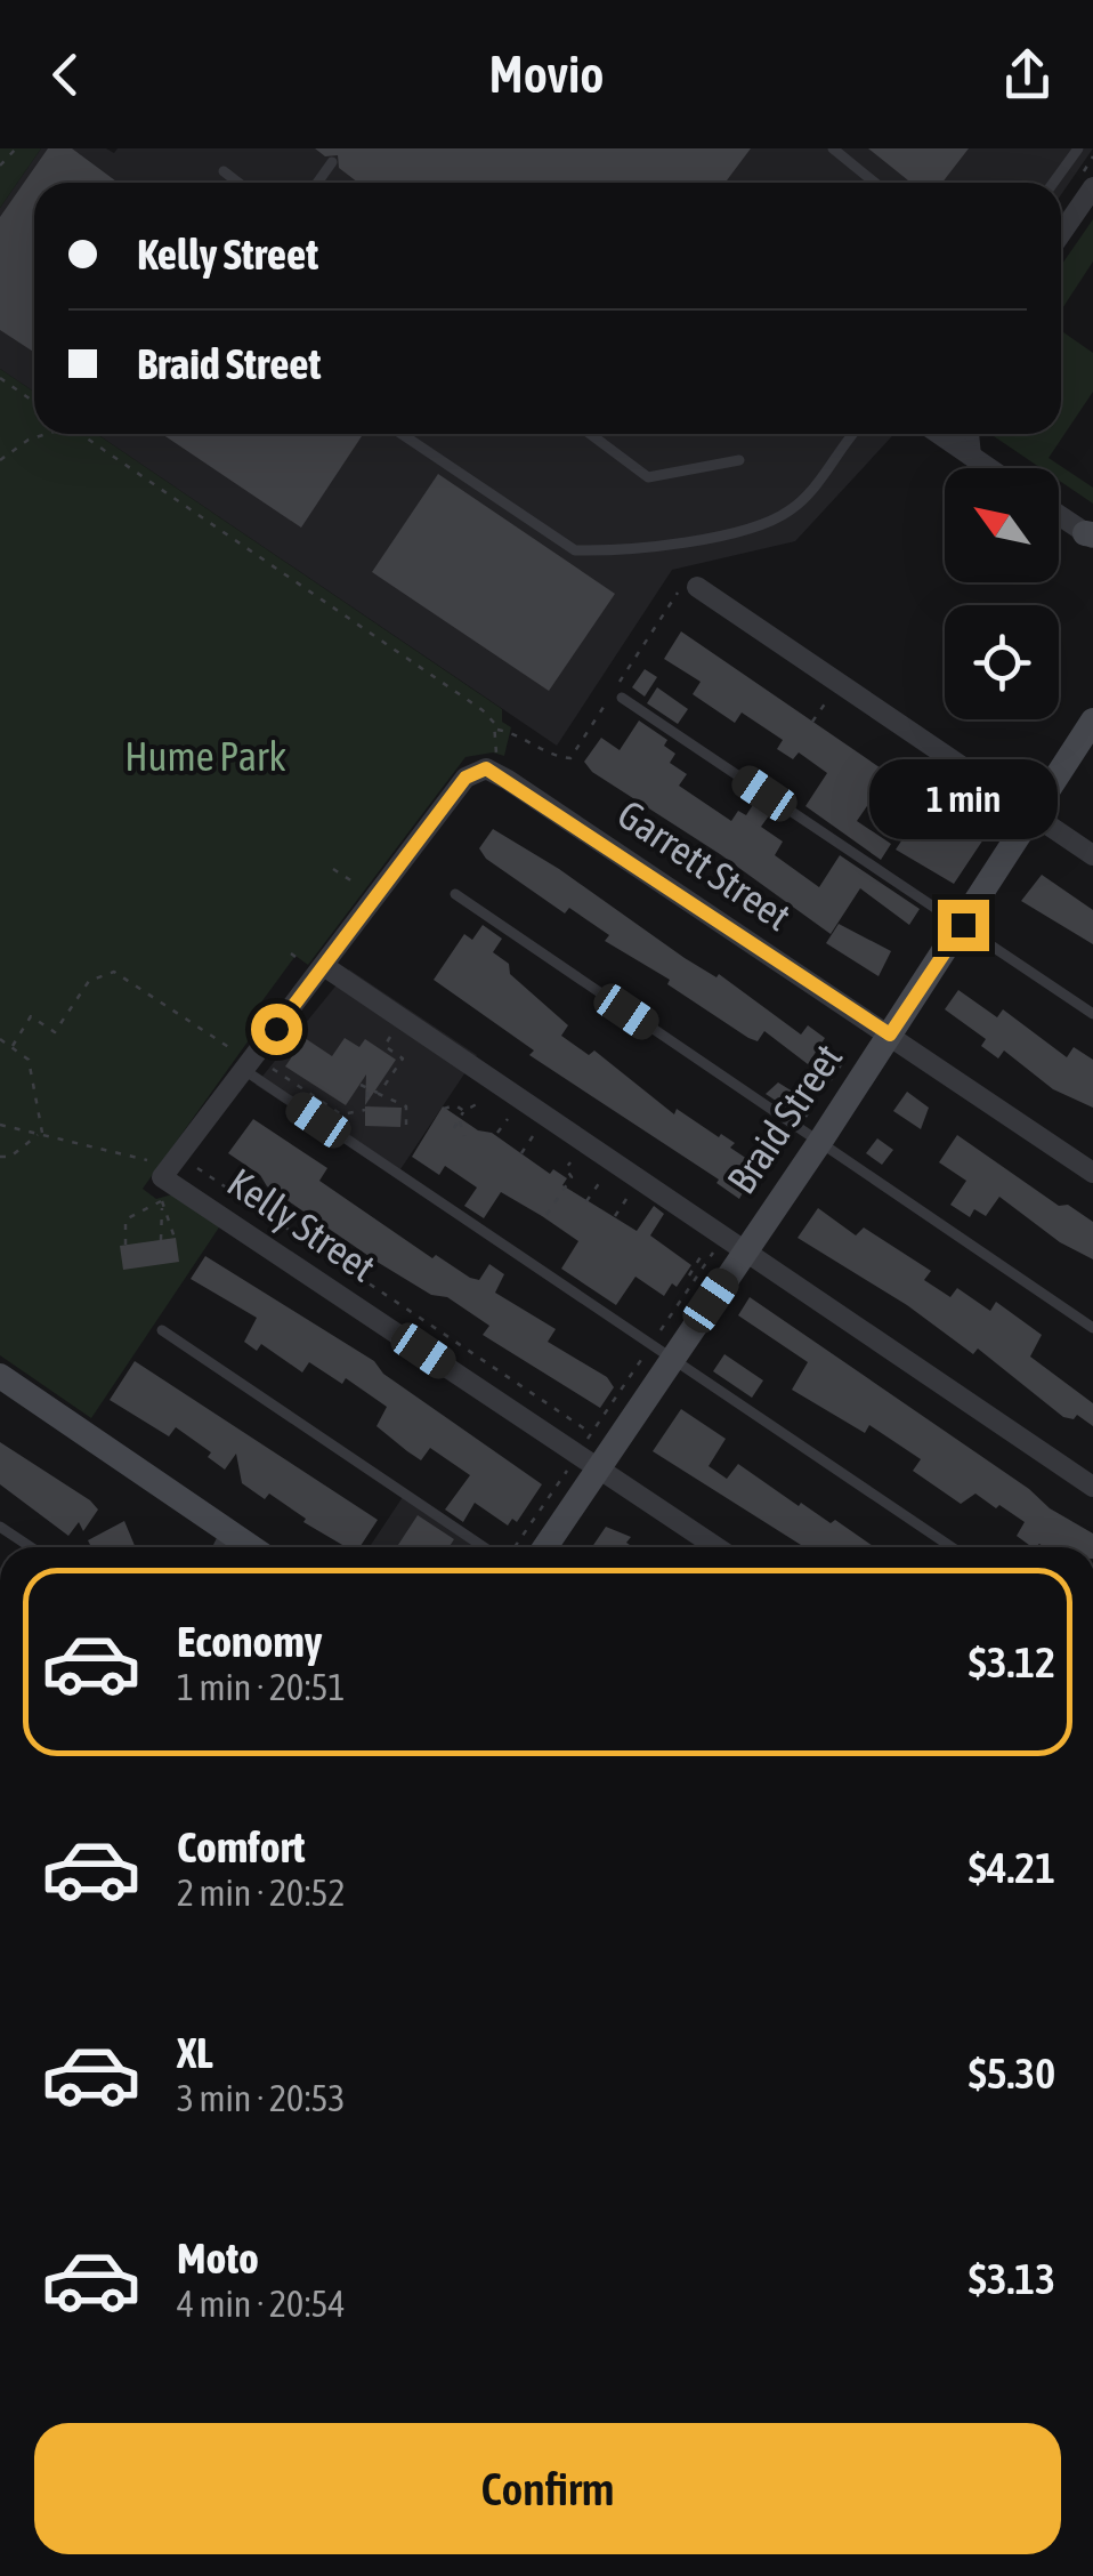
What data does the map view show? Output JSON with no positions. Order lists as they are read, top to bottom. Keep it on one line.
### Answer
{"streets":{"main road":["Braid Street"],"street":["Garrett Street","Kelly Street"]},"crossings":[["Garrett Street","Braid Street"],["Garrett Street","Kelly Street"],["Braid Street","Kelly Street"]],"parks":["Hume Park"],"north":"top left","page":{"header":"Movio","banner":["Kelly Street","Braid Street"],"bubble":"1 min","list":[{"name":"Economy","note":"1 min · 20:51","value":"$3.12"},{"name":"Comfort","note":"2 min · 20:52","value":"$4.21"},{"name":"XL","note":"3 min · 20:53","value":"$5.30"},{"name":"Moto","note":"4 min · 20:54","value":"$3.13"}],"buttons":"Confirm"}}
